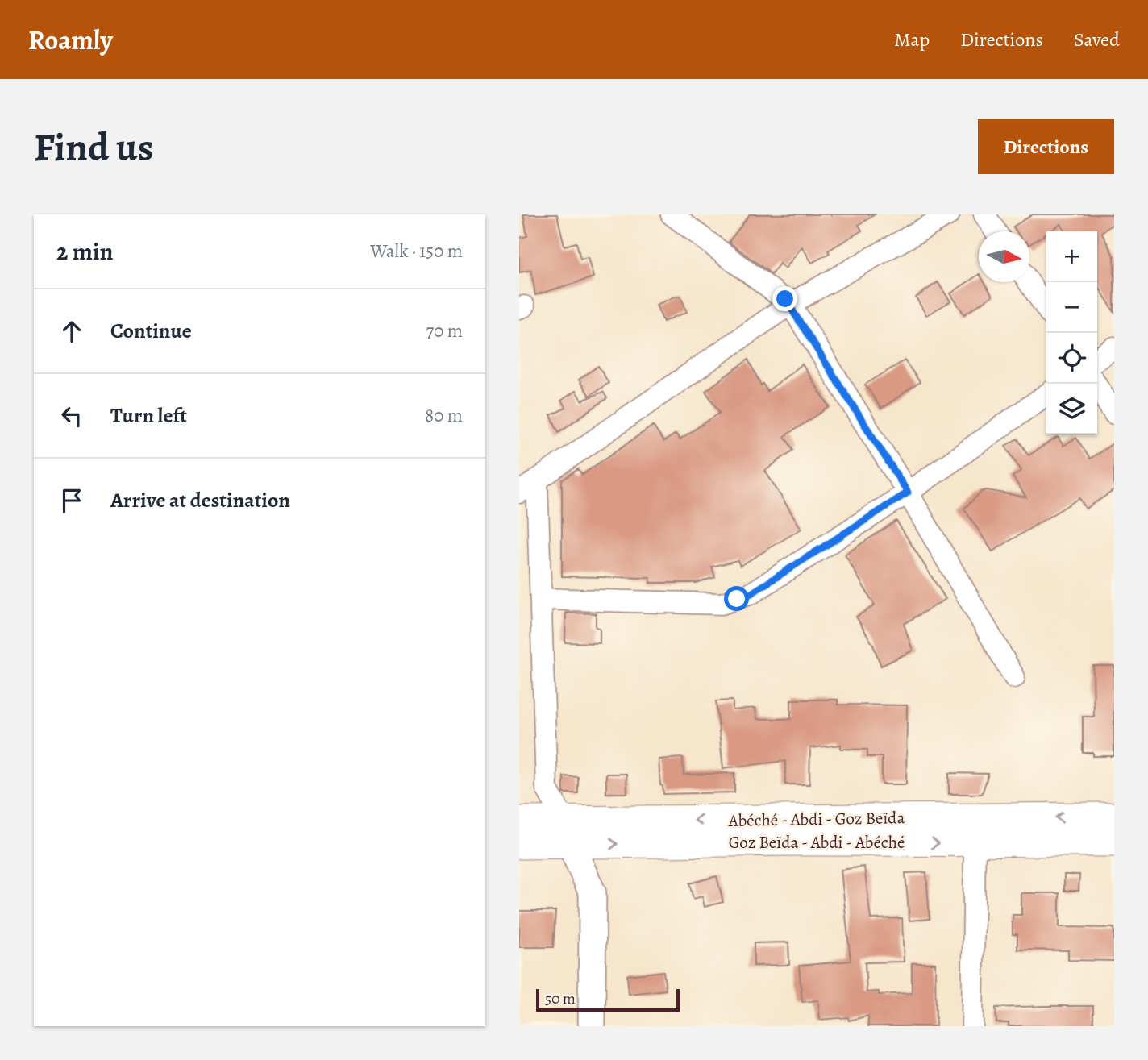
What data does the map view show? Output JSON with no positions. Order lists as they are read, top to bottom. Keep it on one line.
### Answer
{"streets":{"main road":["Abéché - Abdi - Goz Beïda","Goz Beïda - Abdi - Abéché"]},"crossings":[["Abéché - Abdi - Goz Beïda","Goz Beïda - Abdi - Abéché"]],"one_way":["Abéché - Abdi - Goz Beïda","Goz Beïda - Abdi - Abéché"],"scale_bar":"50 m","north":"right","page":{"header":"Roamly","nav":["Map","Directions","Saved"],"buttons":"Directions","title":"Find us","heading":["2 min","Walk · 150 m"],"map_buttons":["+","−"],"list":[["Continue","70 m"],["Turn left","80 m"],"Arrive at destination"],"scale":"50 m"}}
